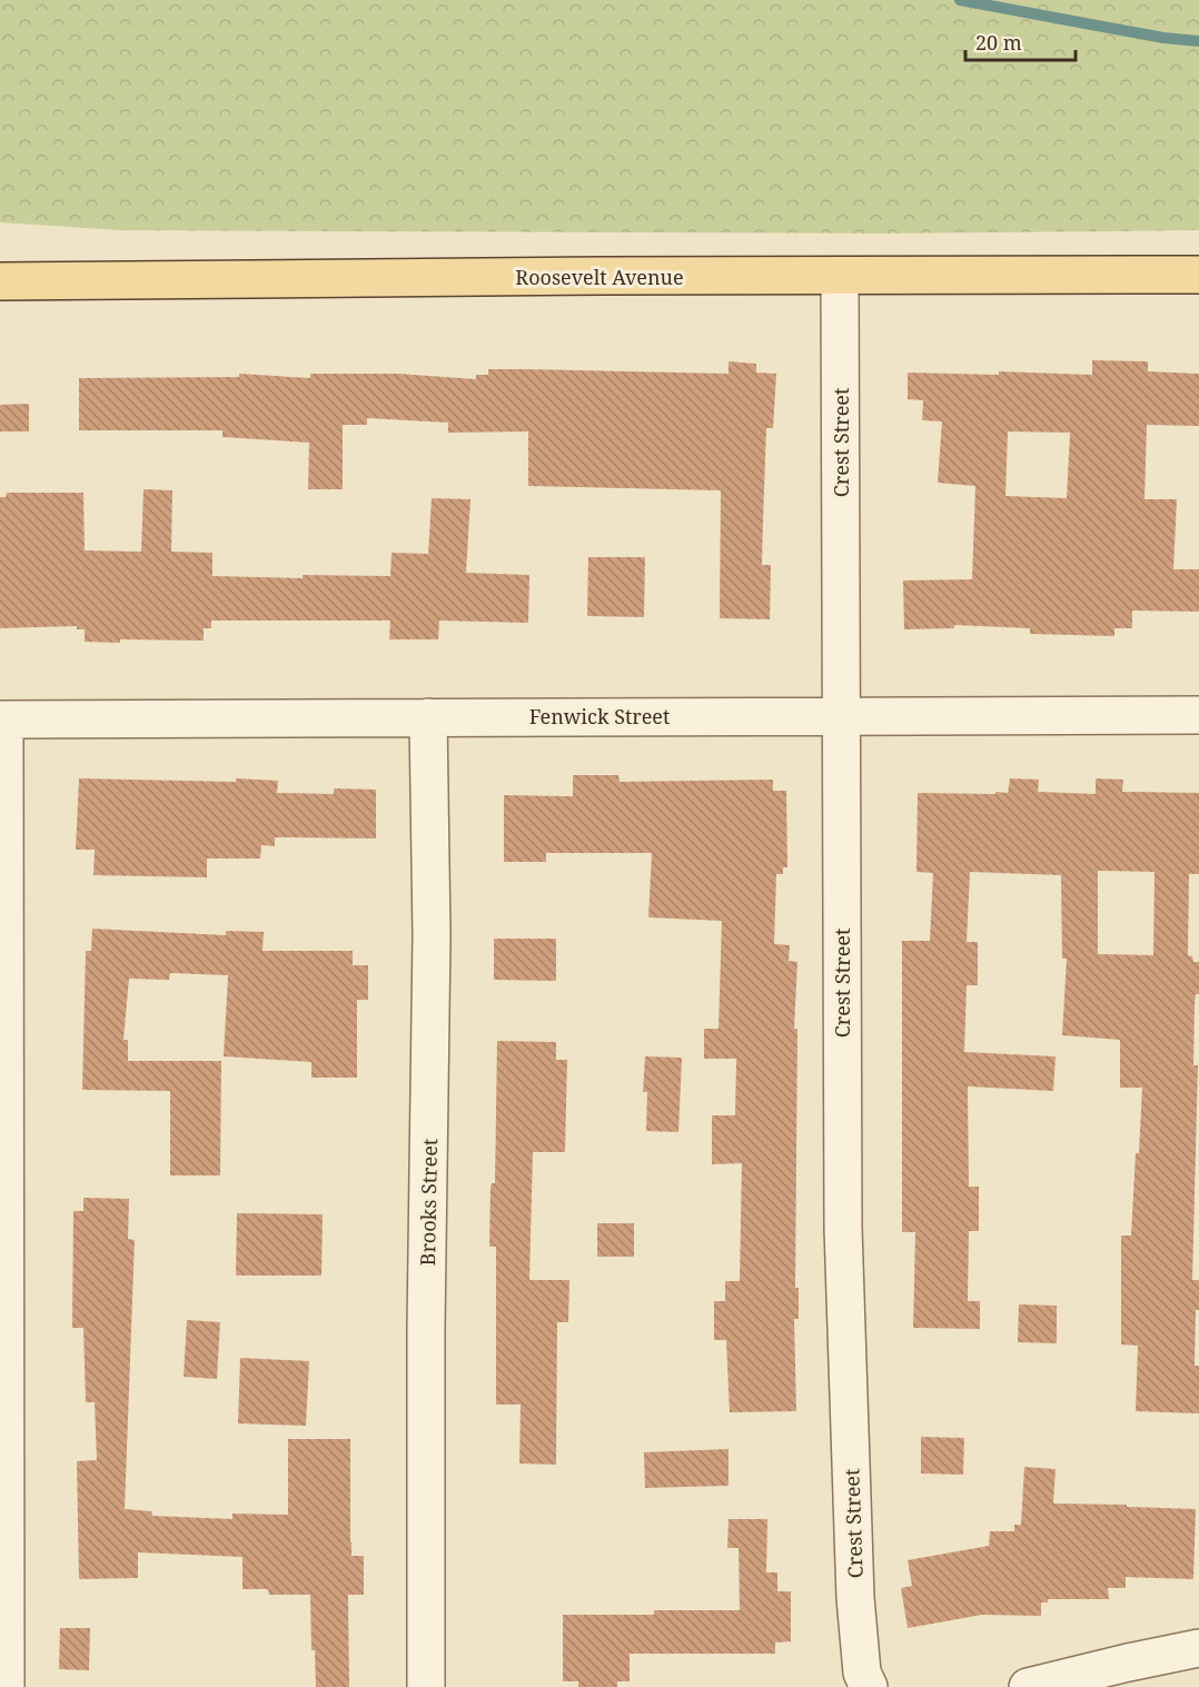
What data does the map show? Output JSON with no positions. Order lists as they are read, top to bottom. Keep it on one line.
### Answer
{"streets":{"main road":["Roosevelt Avenue"],"street":["Crest Street","Fenwick Street","Brooks Street"]},"crossings":[["Roosevelt Avenue","Crest Street"],["Crest Street","Fenwick Street"],["Fenwick Street","Brooks Street"]],"scale_bar":"20 m"}
